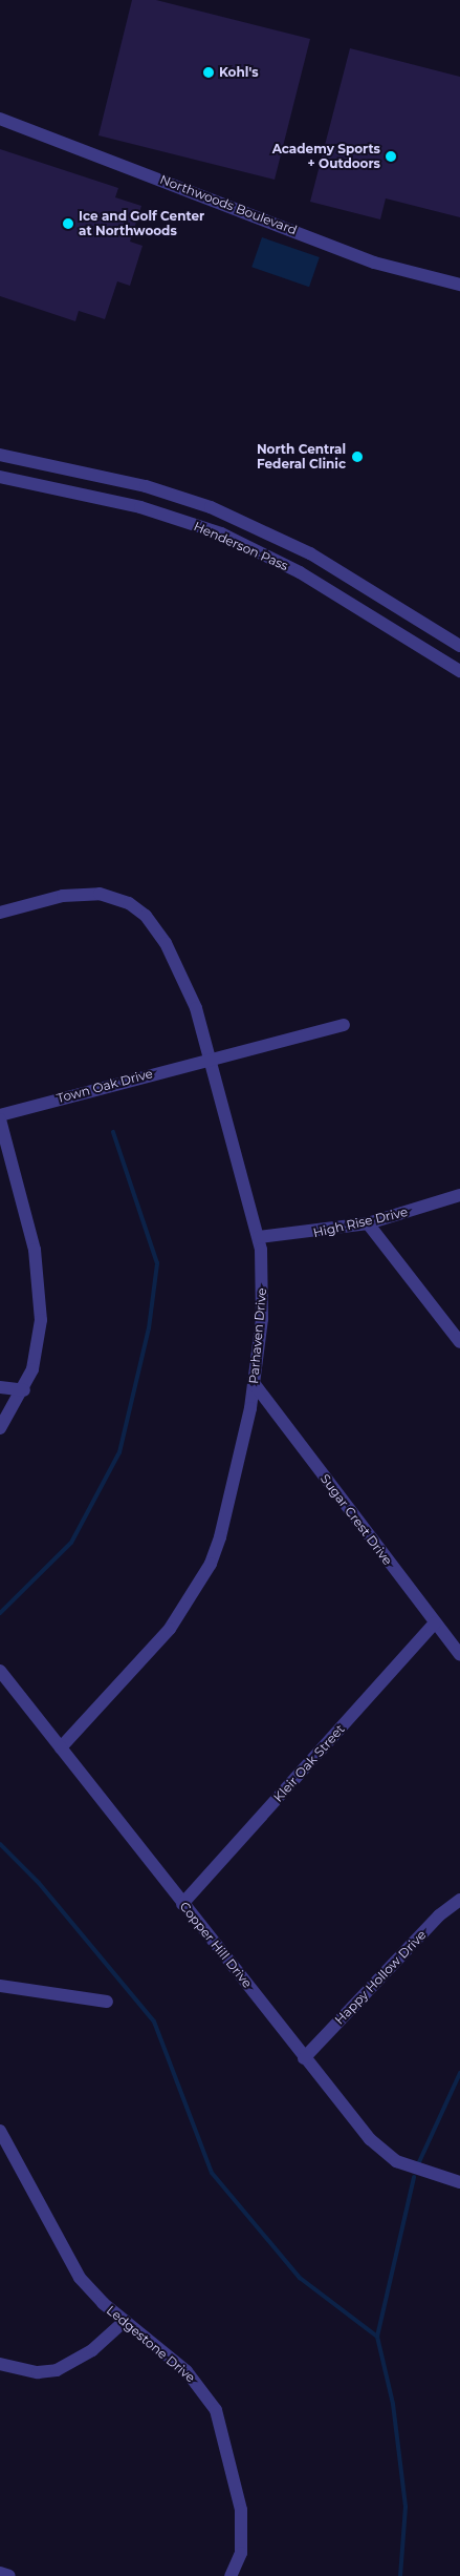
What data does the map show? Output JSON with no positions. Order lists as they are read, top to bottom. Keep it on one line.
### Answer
{"streets":{"street":["Northwoods Boulevard","Henderson Pass","Town Oak Drive","High Rise Drive","Parhaven Drive","Sugar Crest Drive","Kleir Oak Street","Copper Hill Drive","Happy Hollow Drive","Ledgestone Drive"]},"crossings":[["Town Oak Drive","Parhaven Drive"],["High Rise Drive","Parhaven Drive"],["Parhaven Drive","Sugar Crest Drive"],["Parhaven Drive","Copper Hill Drive"],["Sugar Crest Drive","Kleir Oak Street"],["Kleir Oak Street","Copper Hill Drive"],["Copper Hill Drive","Happy Hollow Drive"]],"places":["Kohl's","Academy Sports + Outdoors","Ice and Golf Center at Northwoods","North Central Federal Clinic"]}
